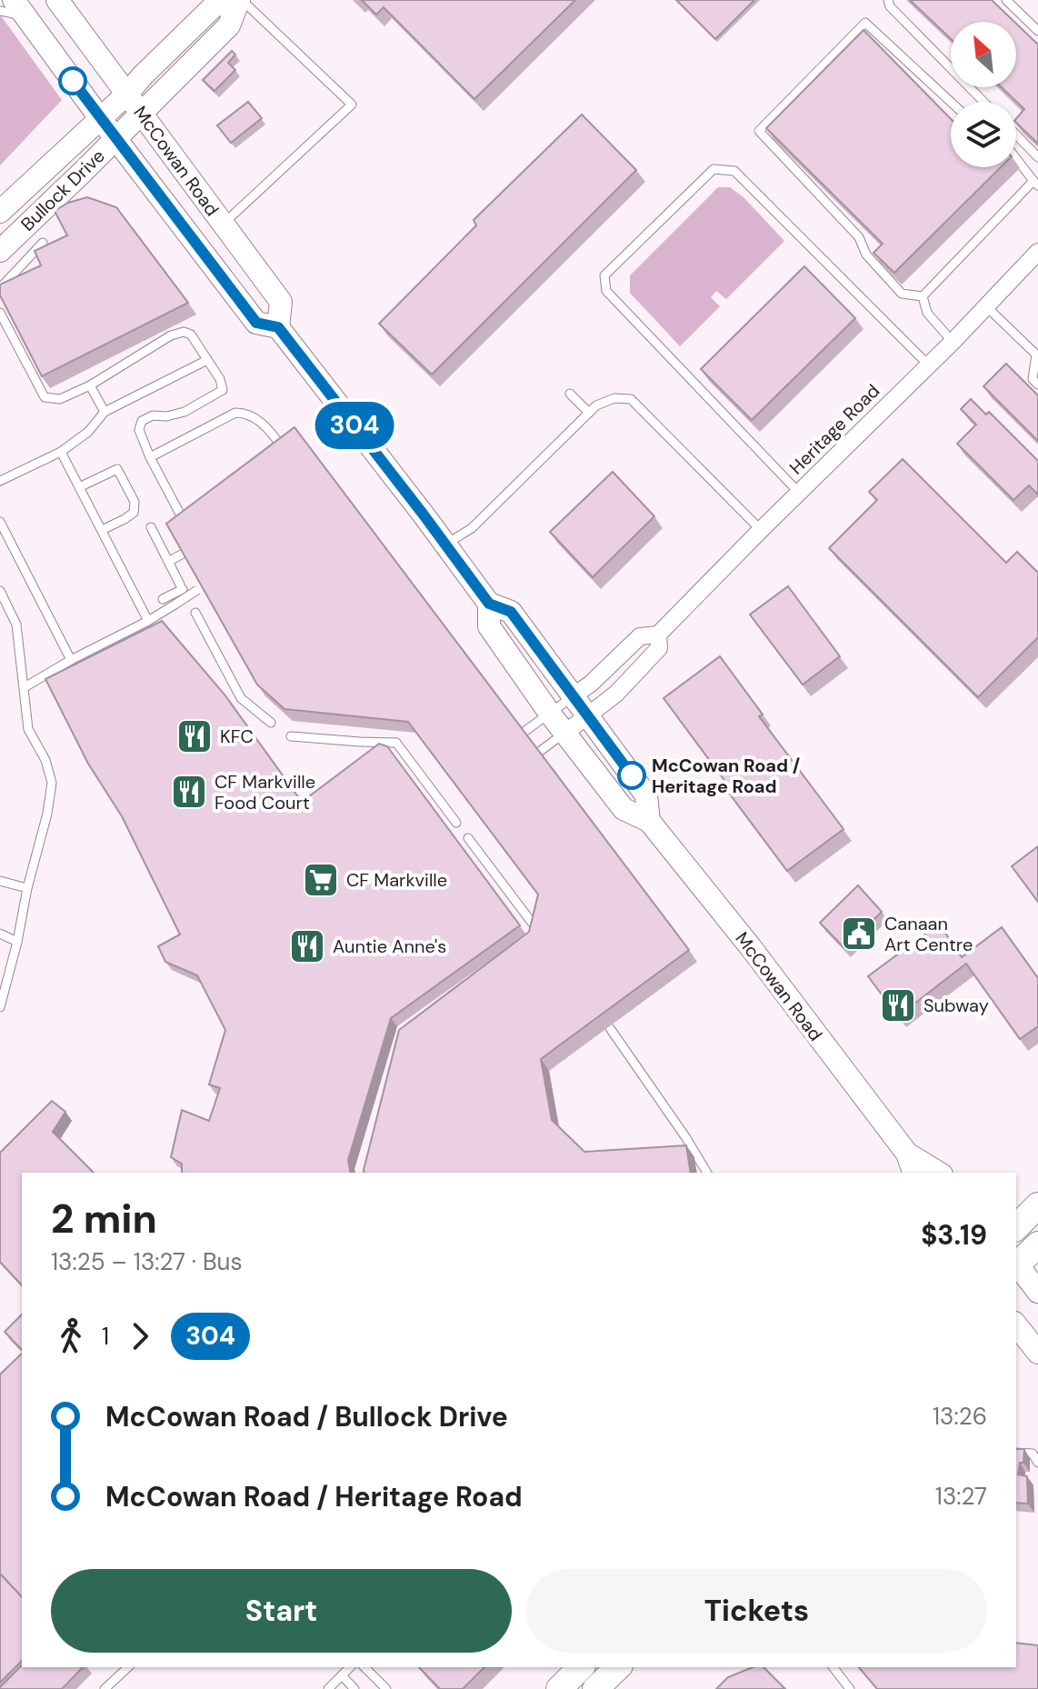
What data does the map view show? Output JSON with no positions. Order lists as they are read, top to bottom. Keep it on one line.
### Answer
{"streets":{"main road":["McCowan Road","Bullock Drive"],"street":["Heritage Road"]},"crossings":[["McCowan Road","Bullock Drive"],["McCowan Road","Heritage Road"]],"places":{"restaurant":["KFC","CF Markville Food Court","Auntie Anne's","Subway"],"other":["McCowan Road / Heritage Road"],"supermarket":["CF Markville"],"public building":["Canaan Art Centre"]},"lines":["bus line 304"],"north":"top left","page":{"on_map":"304","heading":["2 min","13:25 – 13:27 · Bus","$3.19"],"legs":["1","304"],"list":[{"name":"McCowan Road / Bullock Drive","value":"13:26"},{"name":"McCowan Road / Heritage Road","value":"13:27"}],"buttons":["Start","Tickets"]}}
